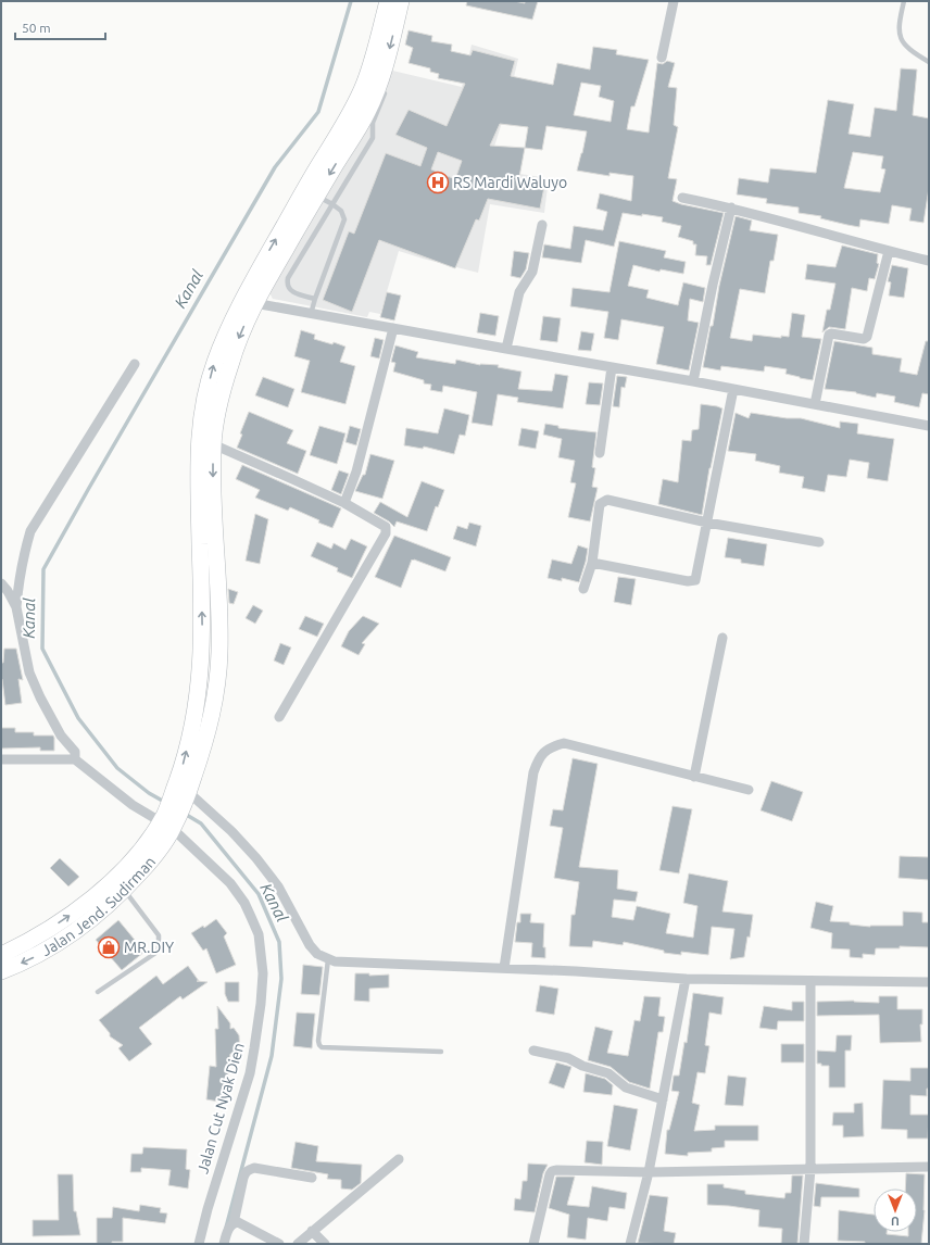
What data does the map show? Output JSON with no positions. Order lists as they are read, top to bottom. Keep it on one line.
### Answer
{"streets":{"highway":["Jalan Jend. Sudirman"],"street":["Jalan Cut Nyak Dien"]},"crossings":[["Jalan Jend. Sudirman","Jalan Cut Nyak Dien"]],"water":["Kanal"],"places":{"hospital":["RS Mardi Waluyo"],"shop":["MR.DIY"]},"scale_bar":"50 m","north":"bottom"}
